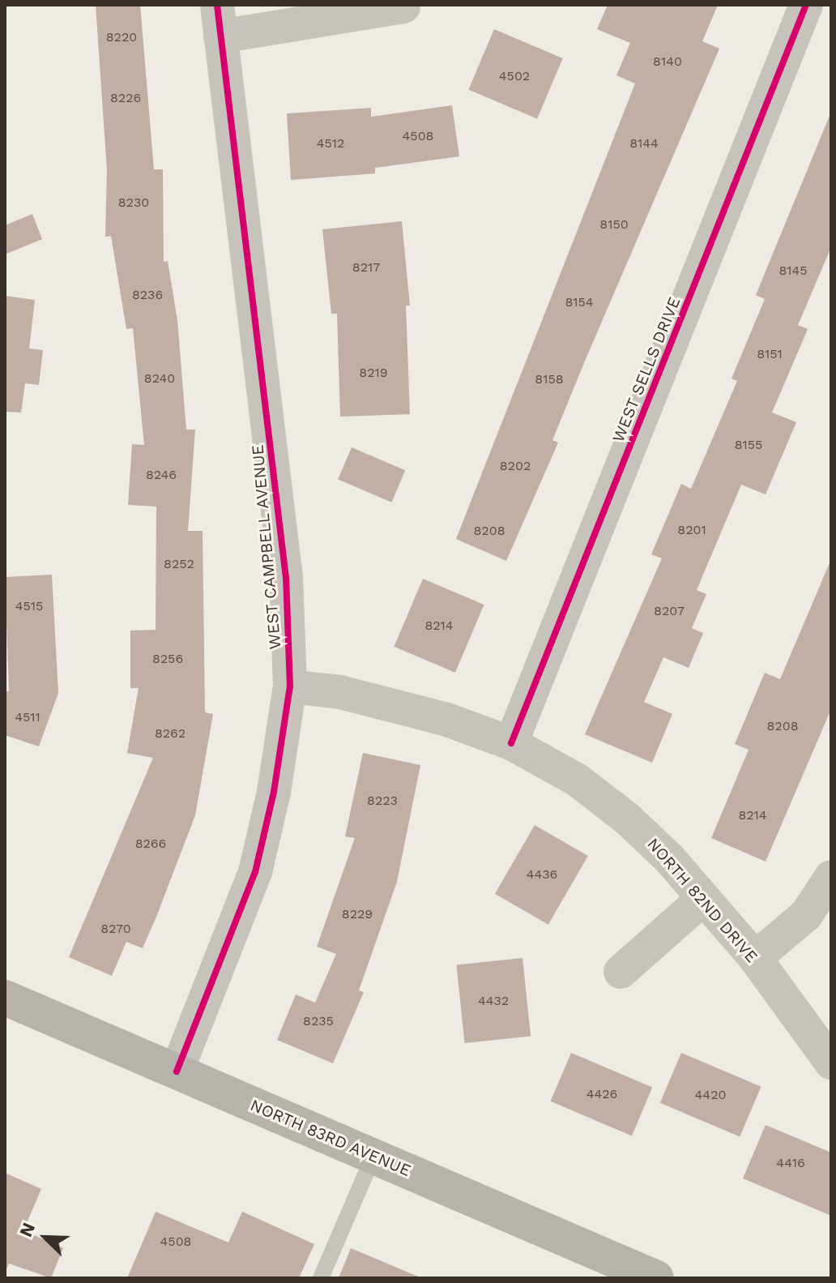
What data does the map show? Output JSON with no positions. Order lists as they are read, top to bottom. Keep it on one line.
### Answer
{"streets":{"main road":["NORTH 83RD AVENUE"],"street":["WEST SELLS DRIVE","WEST CAMPBELL AVENUE","NORTH 82ND DRIVE"]},"crossings":[["WEST SELLS DRIVE","NORTH 82ND DRIVE"],["WEST CAMPBELL AVENUE","NORTH 82ND DRIVE"],["WEST CAMPBELL AVENUE","NORTH 83RD AVENUE"]],"house_numbers":["8220","8140","4502","8226","4508","4512","8144","8230","8150","8217","8145","8236","8154","8151","8219","8240","8158","8155","8202","8246","8201","8208","8252","4515","8207","8214","8256","4511","8208","8262","8223","8214","8266","4436","8229","8270","4432","8235","4426","4420","4416","4508"],"north":"top left"}
